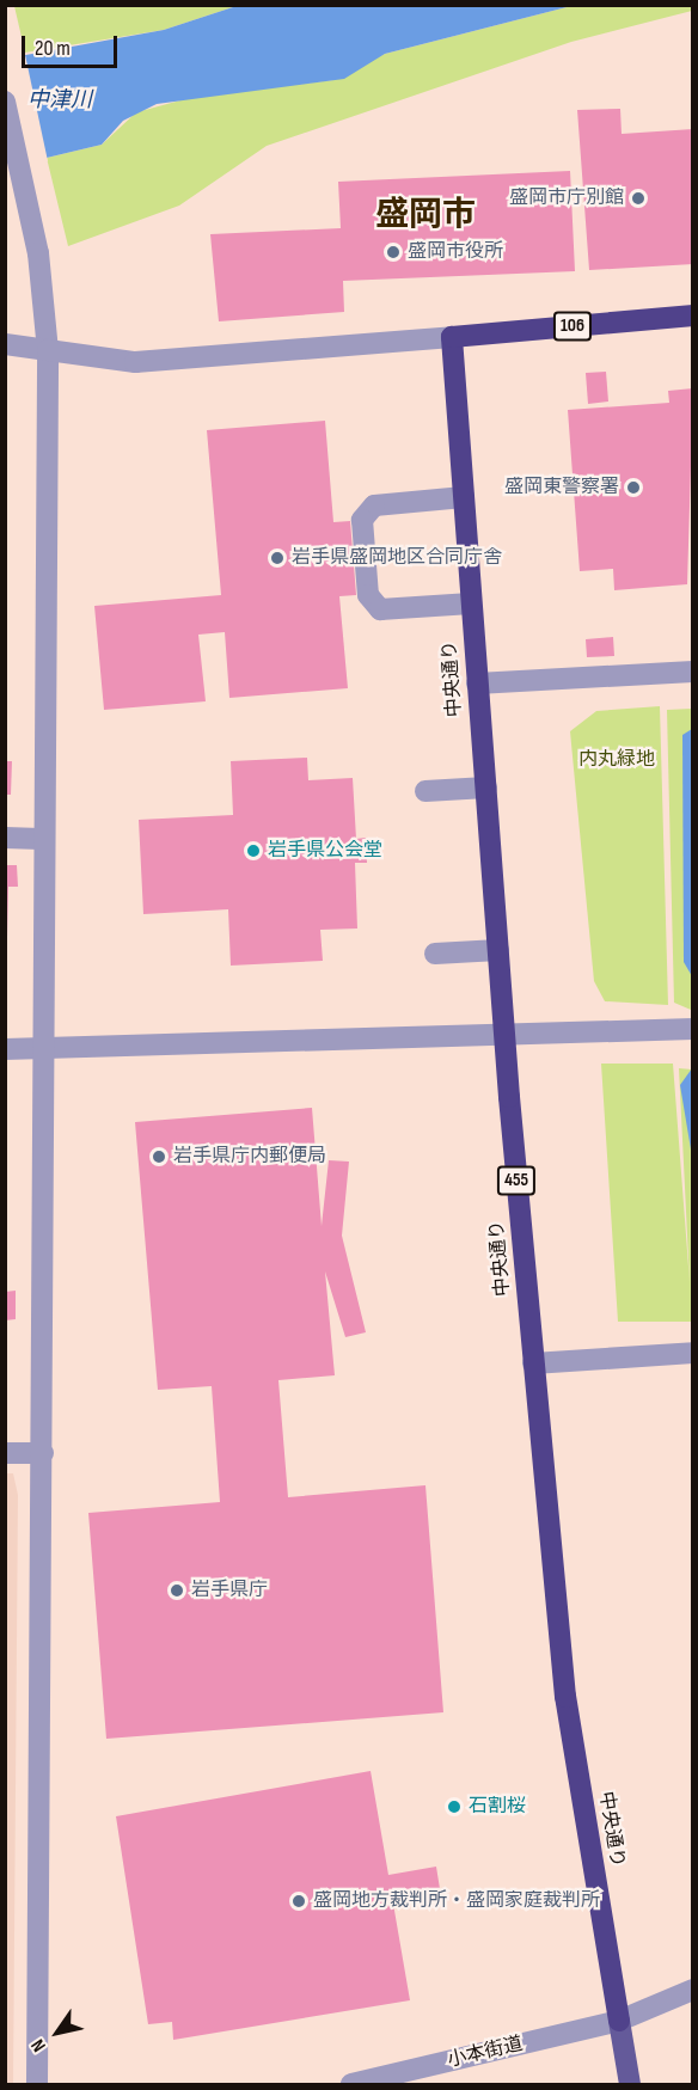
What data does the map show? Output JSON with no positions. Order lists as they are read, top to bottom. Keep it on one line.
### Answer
{"streets":{"highway":["106","中央通り","455"],"street":["小本街道"]},"crossings":[["106","中央通り"],["中央通り","小本街道"]],"districts":["盛岡市"],"water":["中津川"],"parks":["内丸緑地"],"places":["盛岡市庁別館","盛岡市役所","盛岡東警察署","岩手県盛岡地区合同庁舎","岩手県公会堂","岩手県庁内郵便局","岩手県庁","石割桜","盛岡地方裁判所・盛岡家庭裁判所"],"scale_bar":"20 m","north":"bottom left"}
